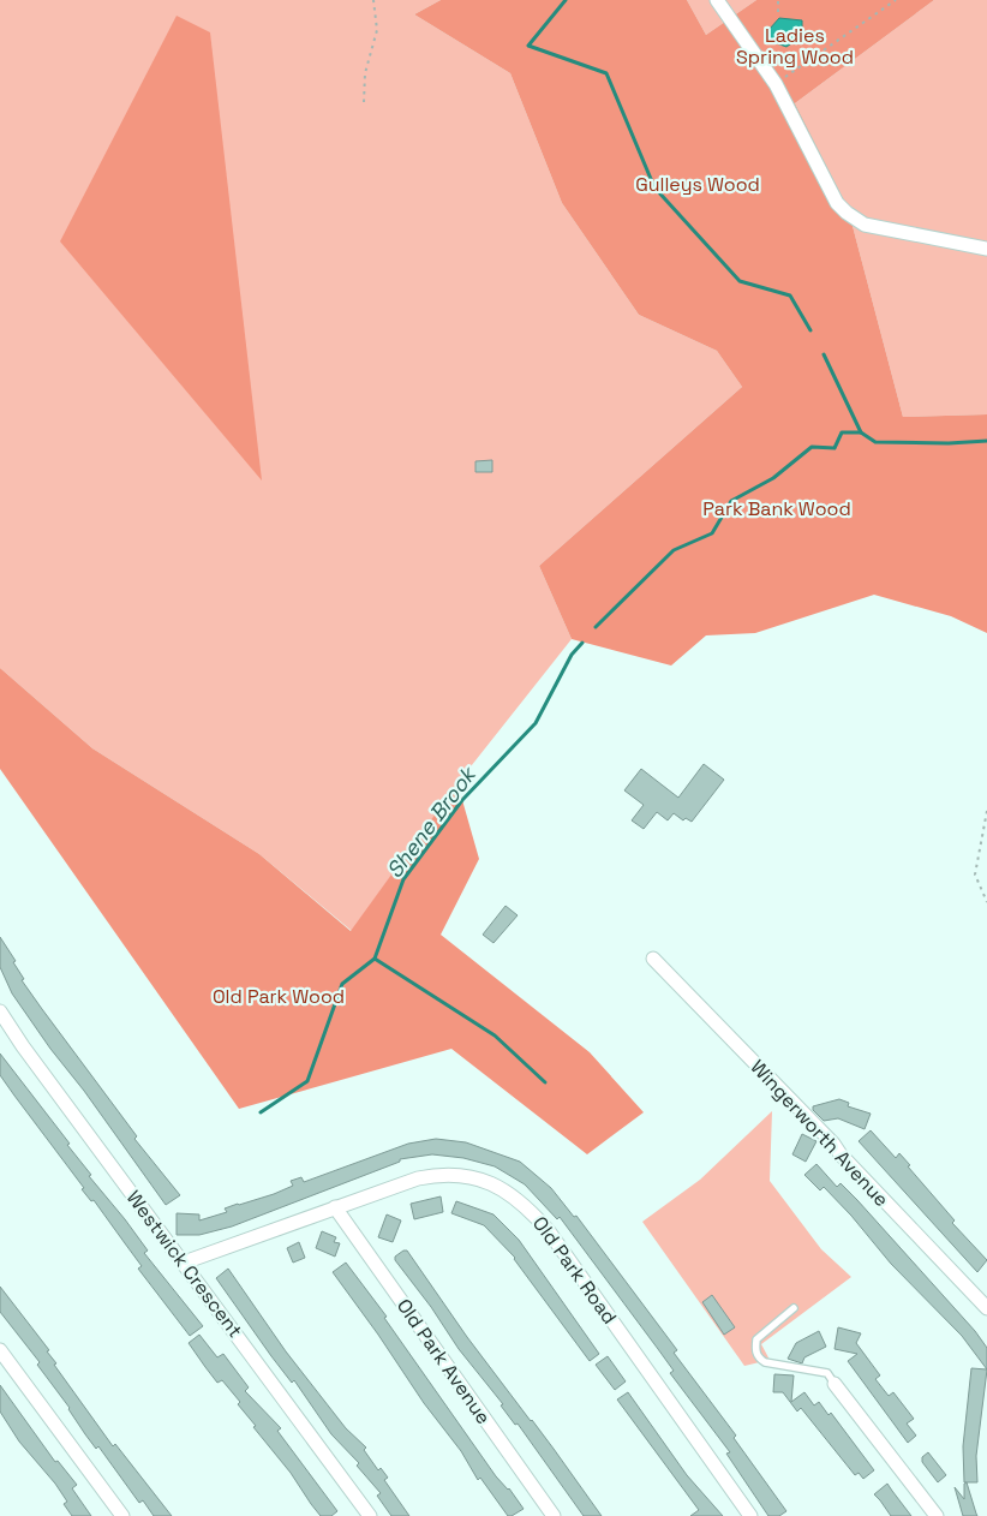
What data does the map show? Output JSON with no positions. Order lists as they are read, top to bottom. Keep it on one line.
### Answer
{"streets":{"street":["Wingerworth Avenue","Westwick Crescent","Old Park Road","Old Park Avenue"]},"crossings":[["Westwick Crescent","Old Park Road"],["Old Park Road","Old Park Avenue"]],"water":["Shene Brook"],"parks":["Ladies Spring Wood","Gulleys Wood","Park Bank Wood","Old Park Wood"]}
